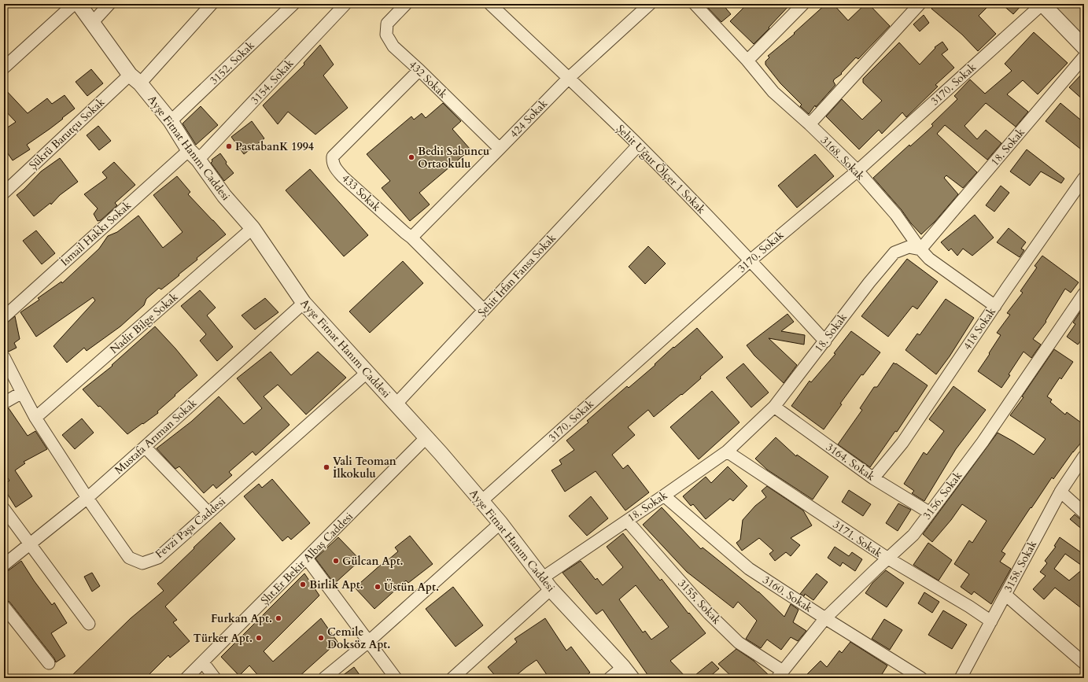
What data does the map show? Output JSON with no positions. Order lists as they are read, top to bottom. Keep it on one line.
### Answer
{"streets":{"street":["3152. Sokak","432 Sokak","3154. Sokak","3170. Sokak","424 Sokak","Şükrü Barutçu Sokak","18. Sokak","Ayşe Fitnat Hanım Caddesi","3168. Sokak","Şehit Uğur Ölçer 1 Sokak","433 Sokak","İsmail Hakkı Sokak","Şehit İrfan Fansa Sokak","Nadir Bilge Sokak","418 Sokak","Mustafa Arıman Sokak","3164. Sokak","3156. Sokak","Fevzi Paşa Caddesi","3171. Sokak","Şht.Er Bekir Albaş Caddesi","3158. Sokak","3160. Sokak","3155. Sokak"]},"crossings":[["3152. Sokak","Ayşe Fitnat Hanım Caddesi"],["432 Sokak","424 Sokak"],["432 Sokak","433 Sokak"],["3154. Sokak","Ayşe Fitnat Hanım Caddesi"],["3154. Sokak","İsmail Hakkı Sokak"],["3170. Sokak","Ayşe Fitnat Hanım Caddesi"],["3170. Sokak","3168. Sokak"],["3170. Sokak","Şehit Uğur Ölçer 1 Sokak"],["424 Sokak","Şehit Uğur Ölçer 1 Sokak"],["424 Sokak","433 Sokak"],["Şükrü Barutçu Sokak","Ayşe Fitnat Hanım Caddesi"],["18. Sokak","Ayşe Fitnat Hanım Caddesi"],["18. Sokak","3168. Sokak"],["18. Sokak","Şehit Uğur Ölçer 1 Sokak"],["18. Sokak","3164. Sokak"],["18. Sokak","3171. Sokak"],["18. Sokak","3160. Sokak"],["18. Sokak","3155. Sokak"],["Ayşe Fitnat Hanım Caddesi","İsmail Hakkı Sokak"],["Ayşe Fitnat Hanım Caddesi","Şehit İrfan Fansa Sokak"],["Ayşe Fitnat Hanım Caddesi","Nadir Bilge Sokak"],["Ayşe Fitnat Hanım Caddesi","Mustafa Arıman Sokak"],["Ayşe Fitnat Hanım Caddesi","Fevzi Paşa Caddesi"],["Ayşe Fitnat Hanım Caddesi","Şht.Er Bekir Albaş Caddesi"],["3168. Sokak","418 Sokak"],["Şehit Uğur Ölçer 1 Sokak","Şehit İrfan Fansa Sokak"],["433 Sokak","Şehit İrfan Fansa Sokak"],["Nadir Bilge Sokak","Fevzi Paşa Caddesi"],["418 Sokak","3164. Sokak"],["Mustafa Arıman Sokak","Fevzi Paşa Caddesi"],["3164. Sokak","3156. Sokak"],["3156. Sokak","3171. Sokak"],["3156. Sokak","3160. Sokak"],["3156. Sokak","3155. Sokak"],["3171. Sokak","3158. Sokak"]],"places":["PastabanK 1994","Bedii Sabuncu Ortaokulu","Vali Teoman İlkokulu","Gülcan Apt.","Birlik Apt.","Üstün Apt.","Furkan Apt.","Türker Apt.","Cemile Doksöz Apt."]}
